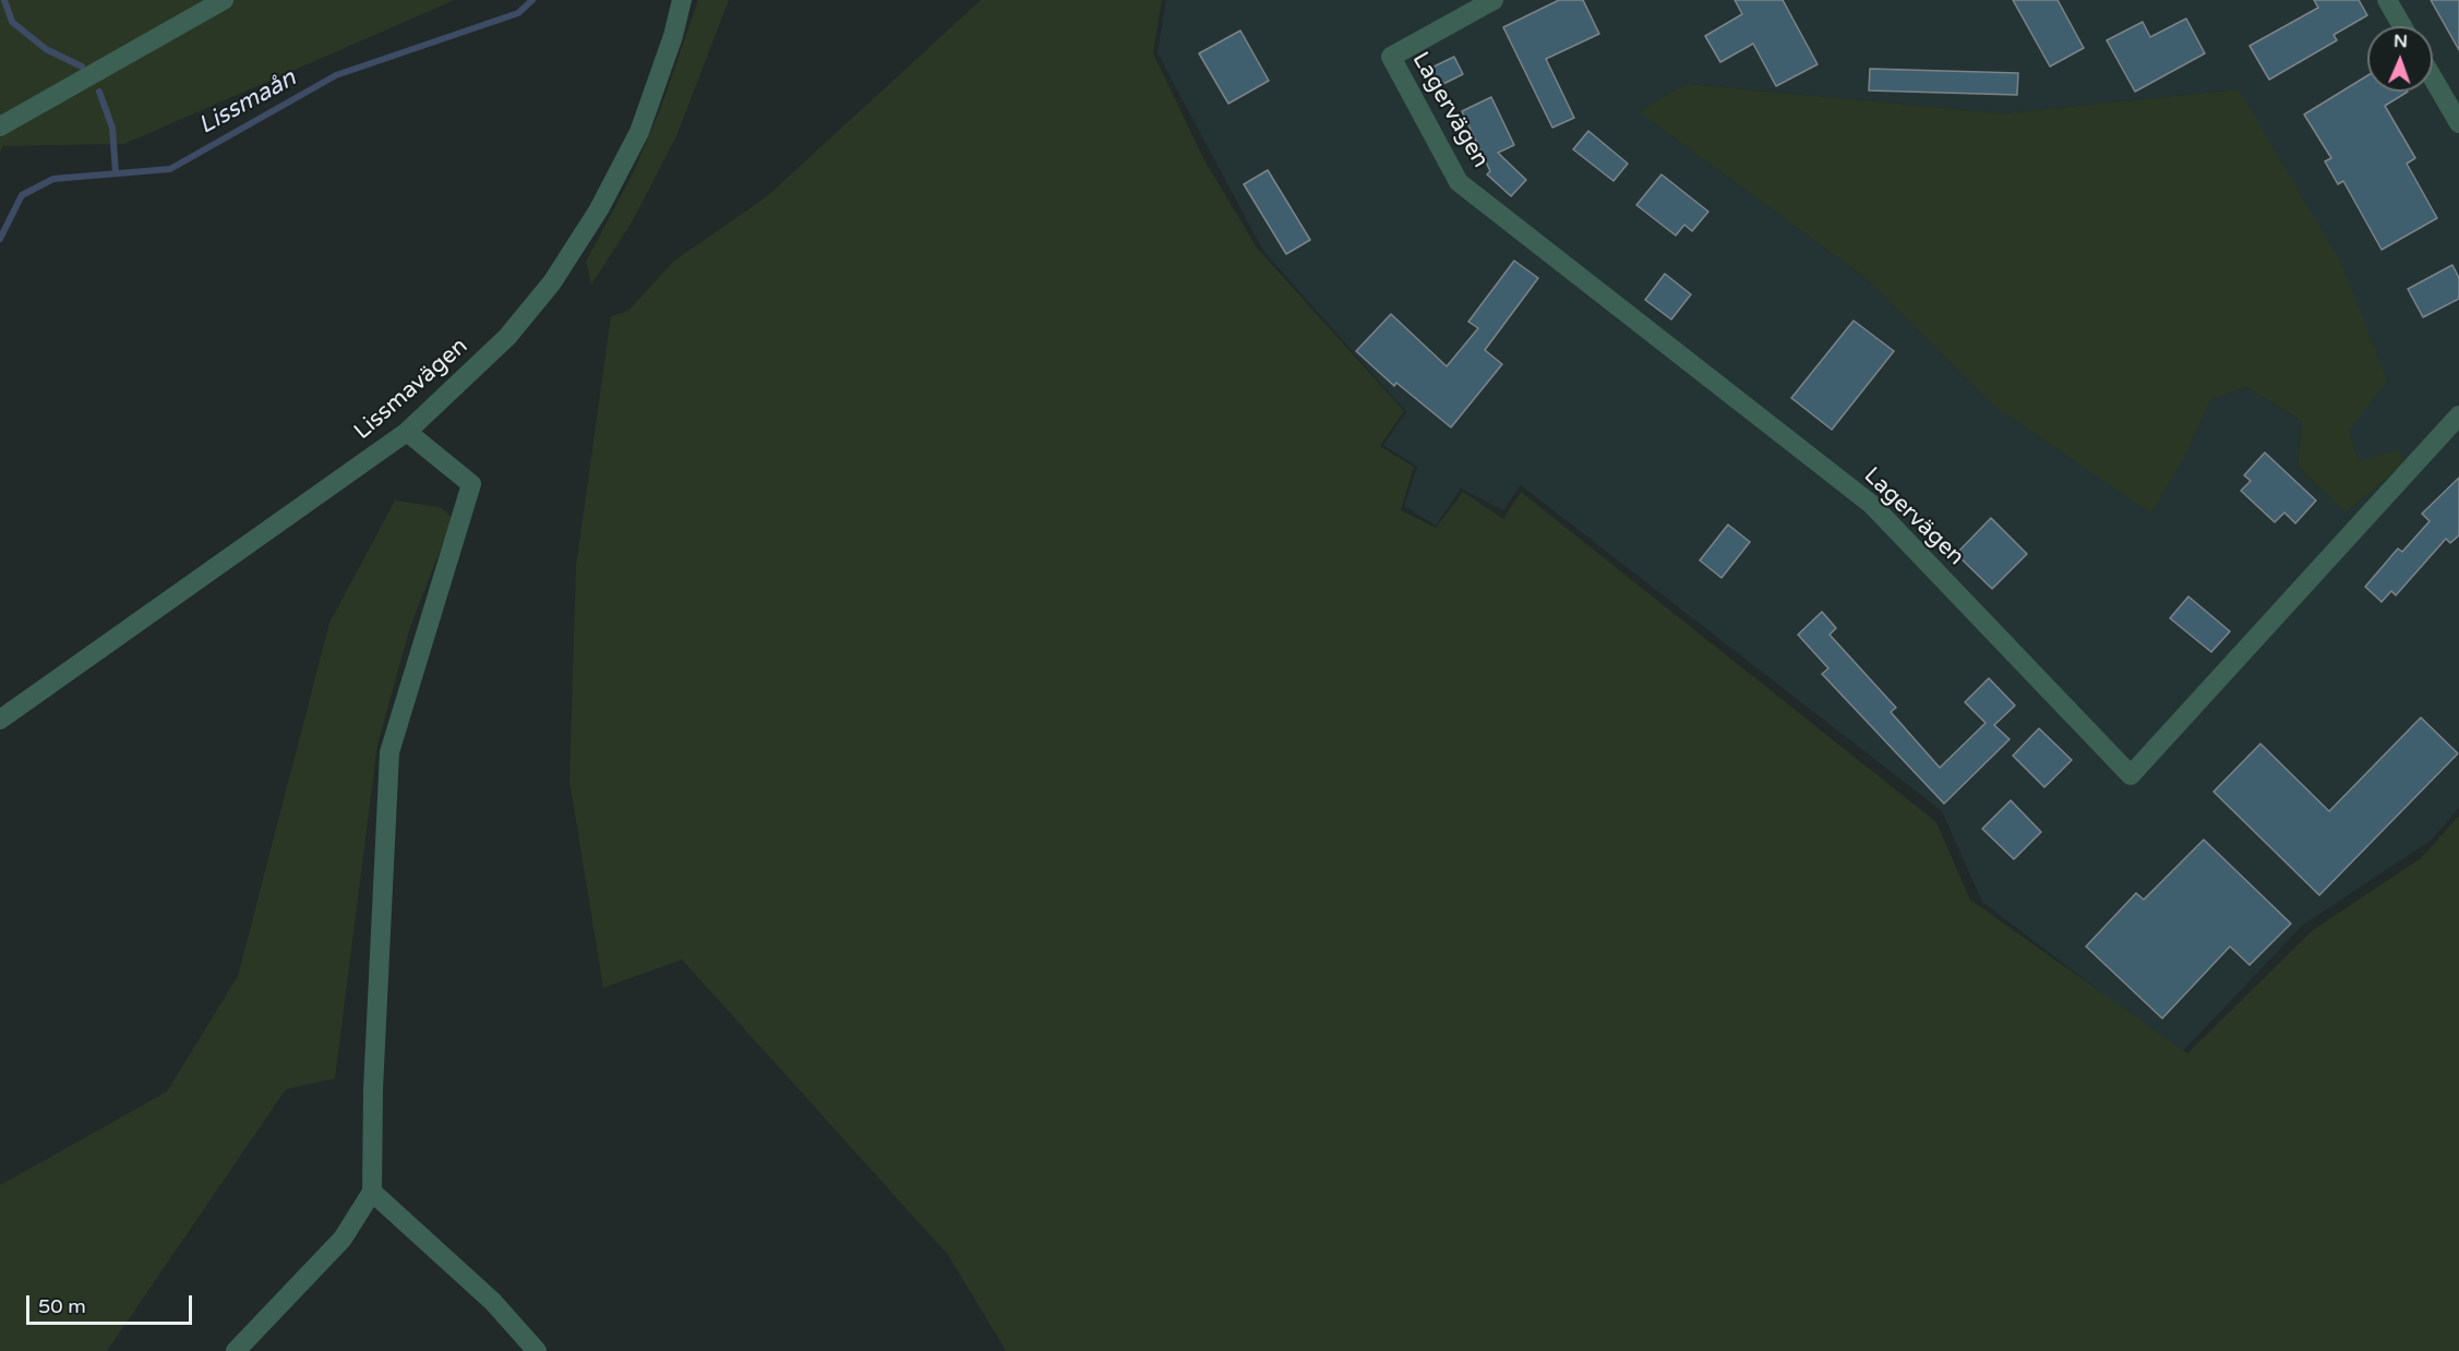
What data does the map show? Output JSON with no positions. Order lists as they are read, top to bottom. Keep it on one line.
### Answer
{"streets":{"street":["Lagervägen","Lissmavägen"]},"water":["Lissmaån"],"scale_bar":"50 m","north":"top"}
